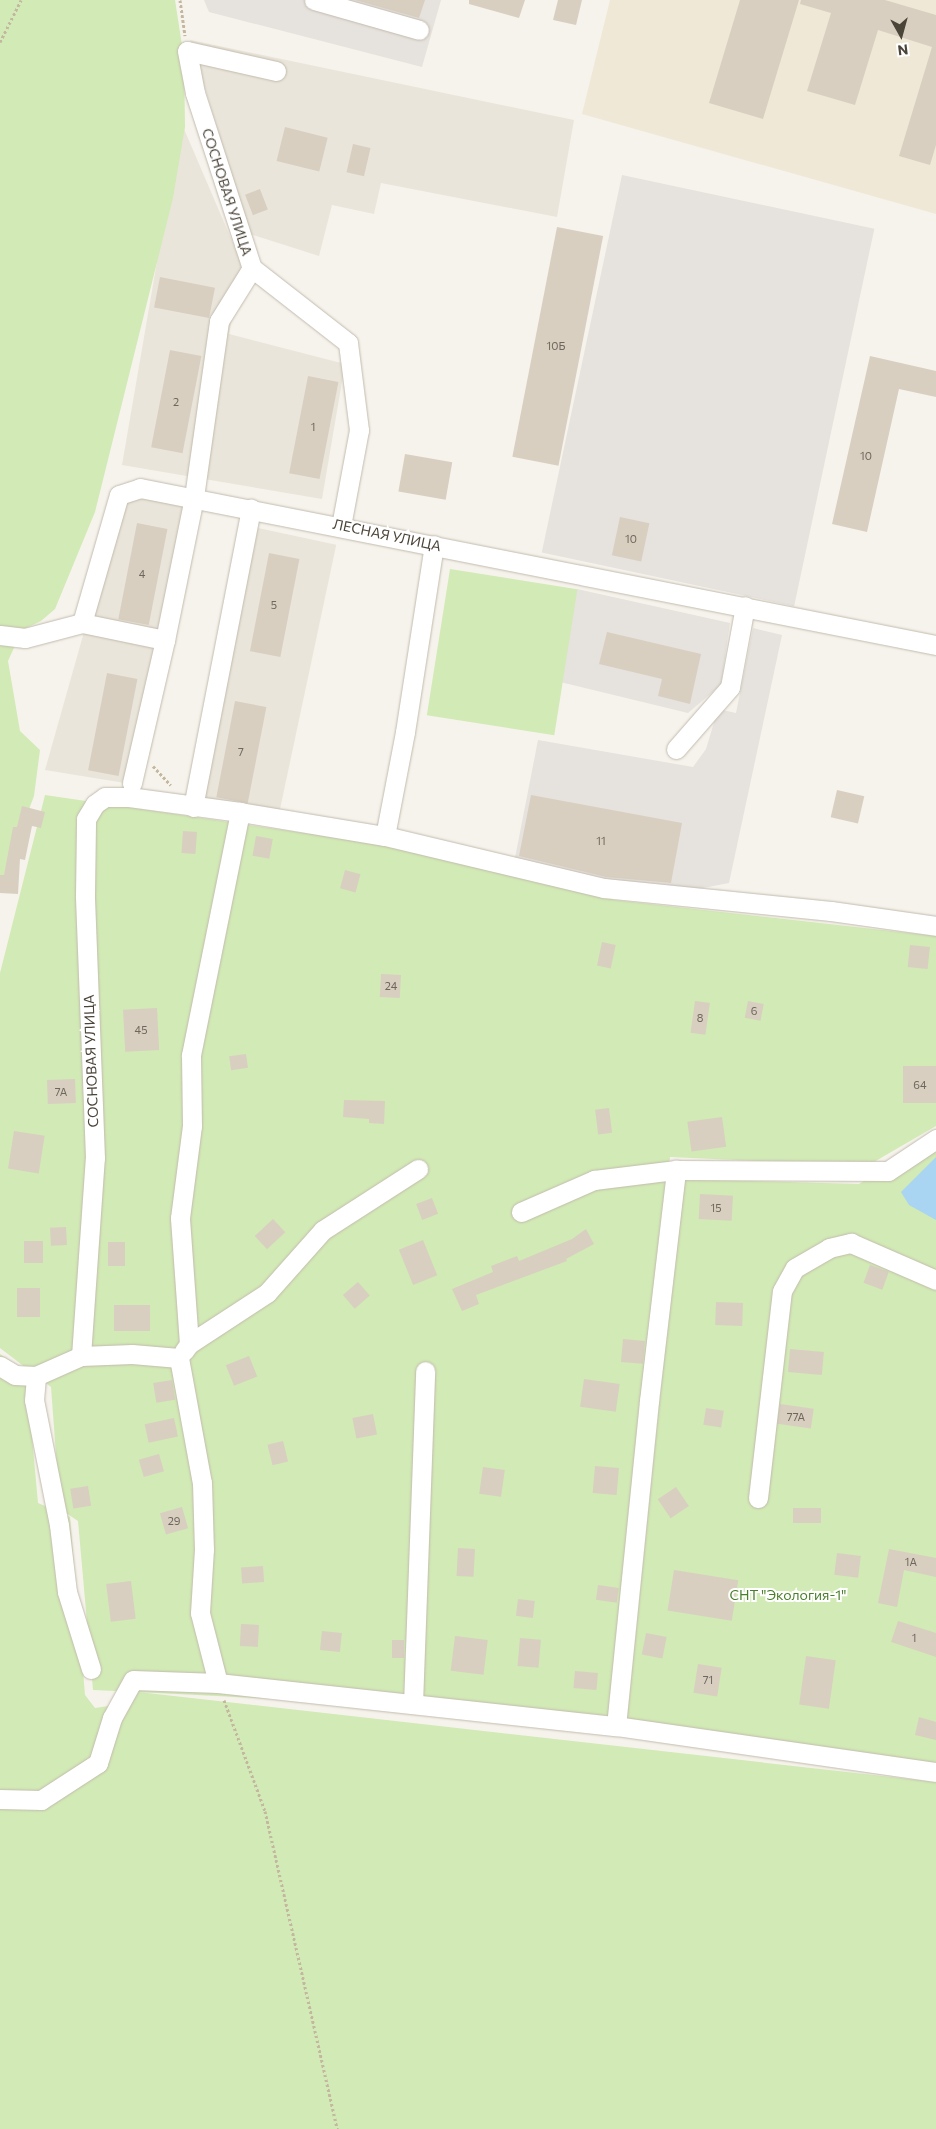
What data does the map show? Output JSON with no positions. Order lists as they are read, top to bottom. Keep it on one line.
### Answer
{"streets":{"street":["СОСНОВАЯ УЛИЦА","ЛЕСНАЯ УЛИЦА"]},"crossings":[["СОСНОВАЯ УЛИЦА","ЛЕСНАЯ УЛИЦА"]],"parks":["СНТ \"Экология-1\""],"house_numbers":["10Б","2","1","10","10","4","5","7","11","24","6","8","45","64","7А","15","77А","29","1А","1","71"],"north":"bottom"}
